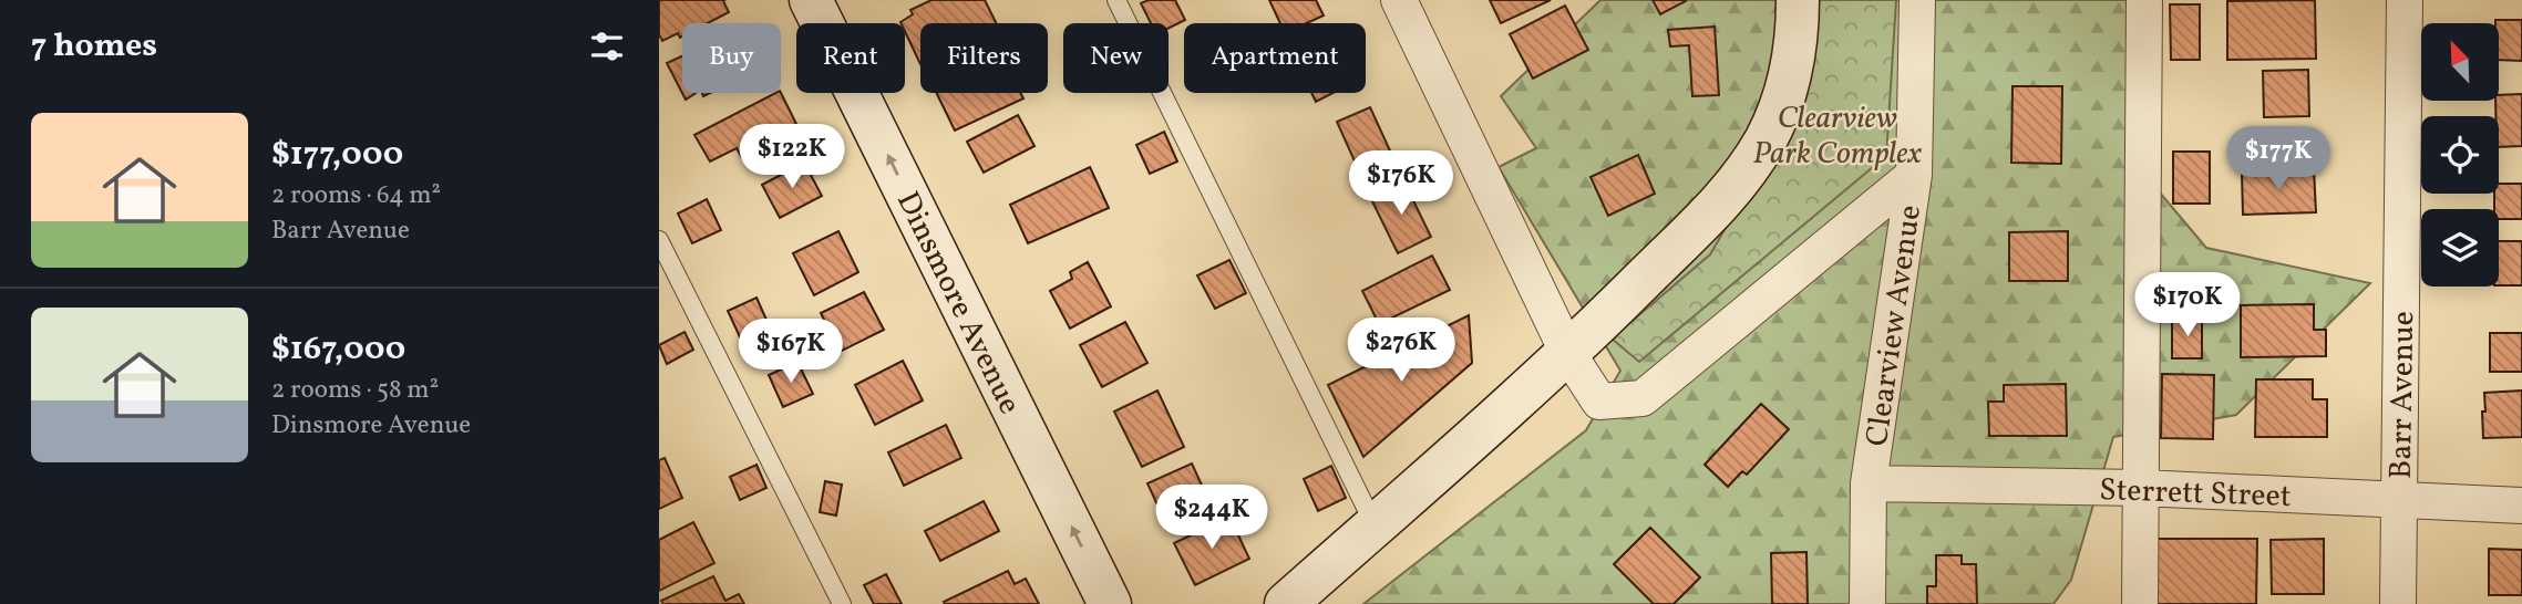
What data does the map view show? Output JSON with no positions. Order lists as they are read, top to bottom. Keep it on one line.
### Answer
{"streets":{"main road":["Dinsmore Avenue"],"street":["Clearview Avenue","Barr Avenue","Sterrett Street"]},"crossings":[["Clearview Avenue","Sterrett Street"],["Barr Avenue","Sterrett Street"]],"one_way":["Dinsmore Avenue"],"parks":["Clearview Park Complex"],"north":"top left","page":{"heading":"7 homes","chip":["Buy","Rent","Filters","New","Apartment"],"list":[{"name":"$177,000","note":"2 rooms · 64 m² · Barr Avenue"},{"name":"$167,000","note":"2 rooms · 58 m² · Dinsmore Avenue"}],"price":["$122K","$177K","$176K","$170K","$276K","$167K","$244K"]}}
